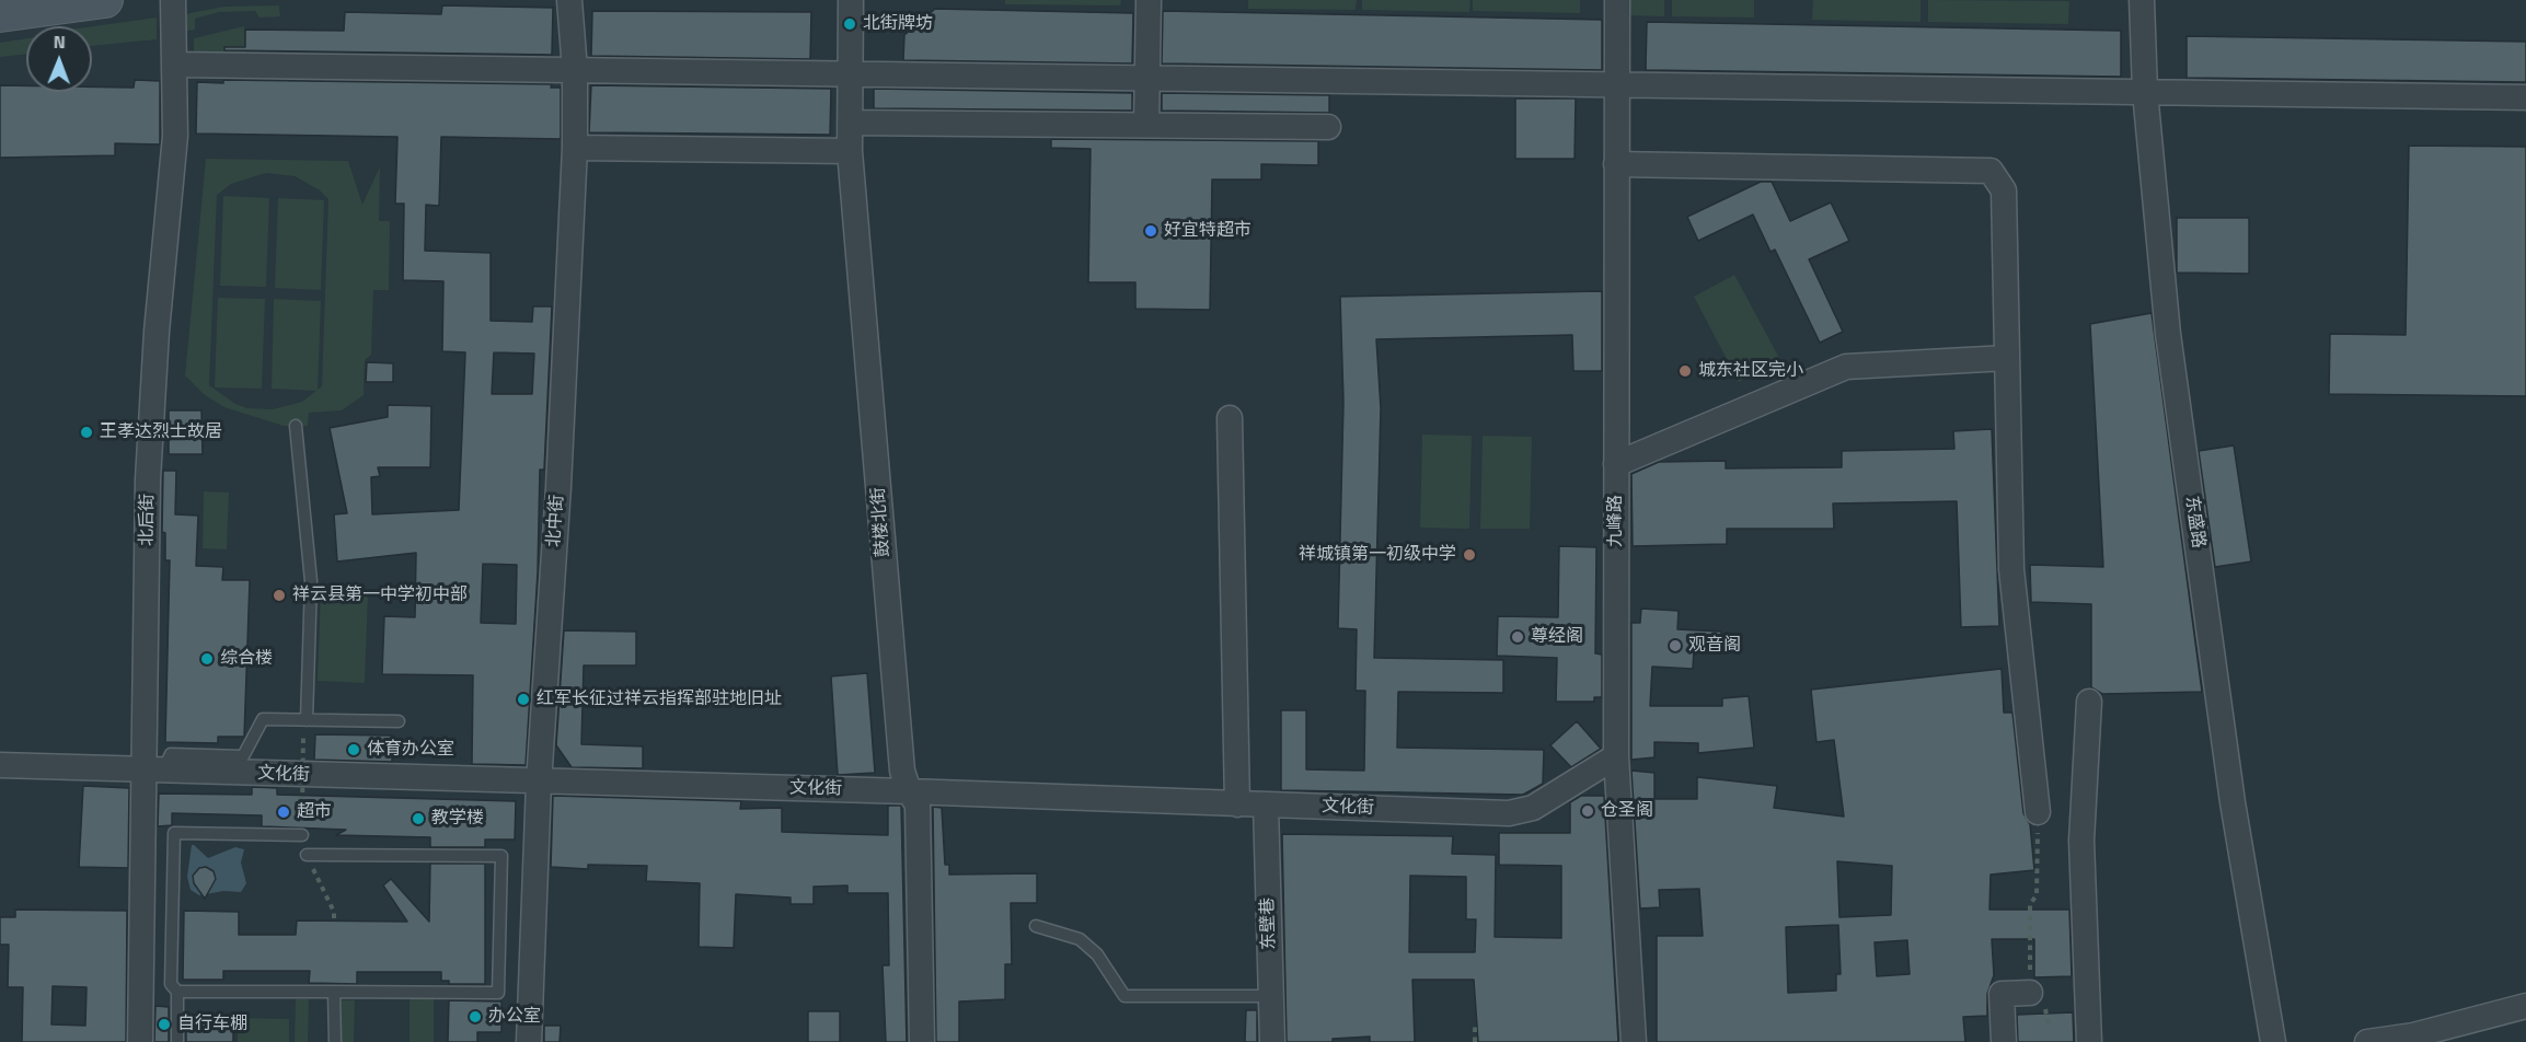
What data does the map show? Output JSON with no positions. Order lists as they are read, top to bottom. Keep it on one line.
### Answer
{"streets":{"street":["北后街","北中街","九峰路","鼓楼北街","东盛路","文化街","东壁巷"]},"crossings":[["北后街","文化街"],["北中街","文化街"],["九峰路","文化街"],["鼓楼北街","文化街"],["文化街","东壁巷"]],"places":["北街牌坊","好宜特超市","城东社区完小","王孝达烈士故居","祥城镇第一初级中学","祥云县第一中学初中部","尊经阁","观音阁","综合楼","红军长征过祥云指挥部驻地旧址","体育办公室","仓圣阁","超市","教学楼","办公室","自行车棚"],"north":"top"}
